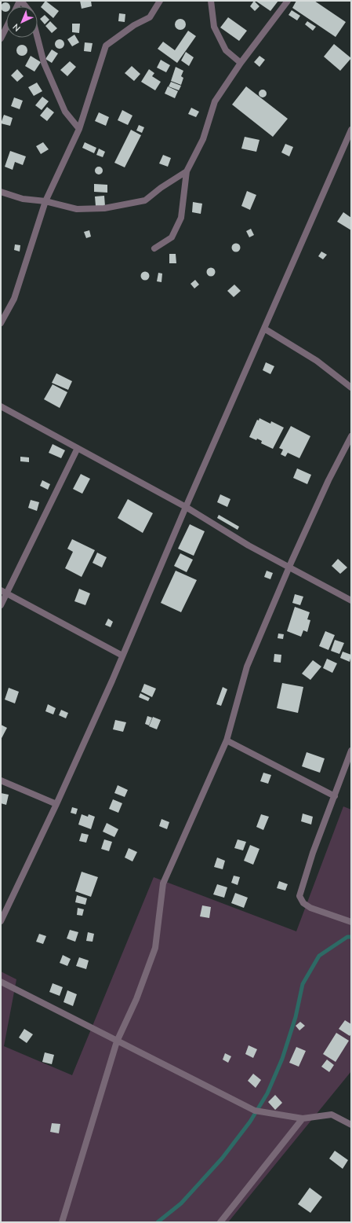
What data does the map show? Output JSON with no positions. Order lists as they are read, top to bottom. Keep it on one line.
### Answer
{"north":"bottom left"}
